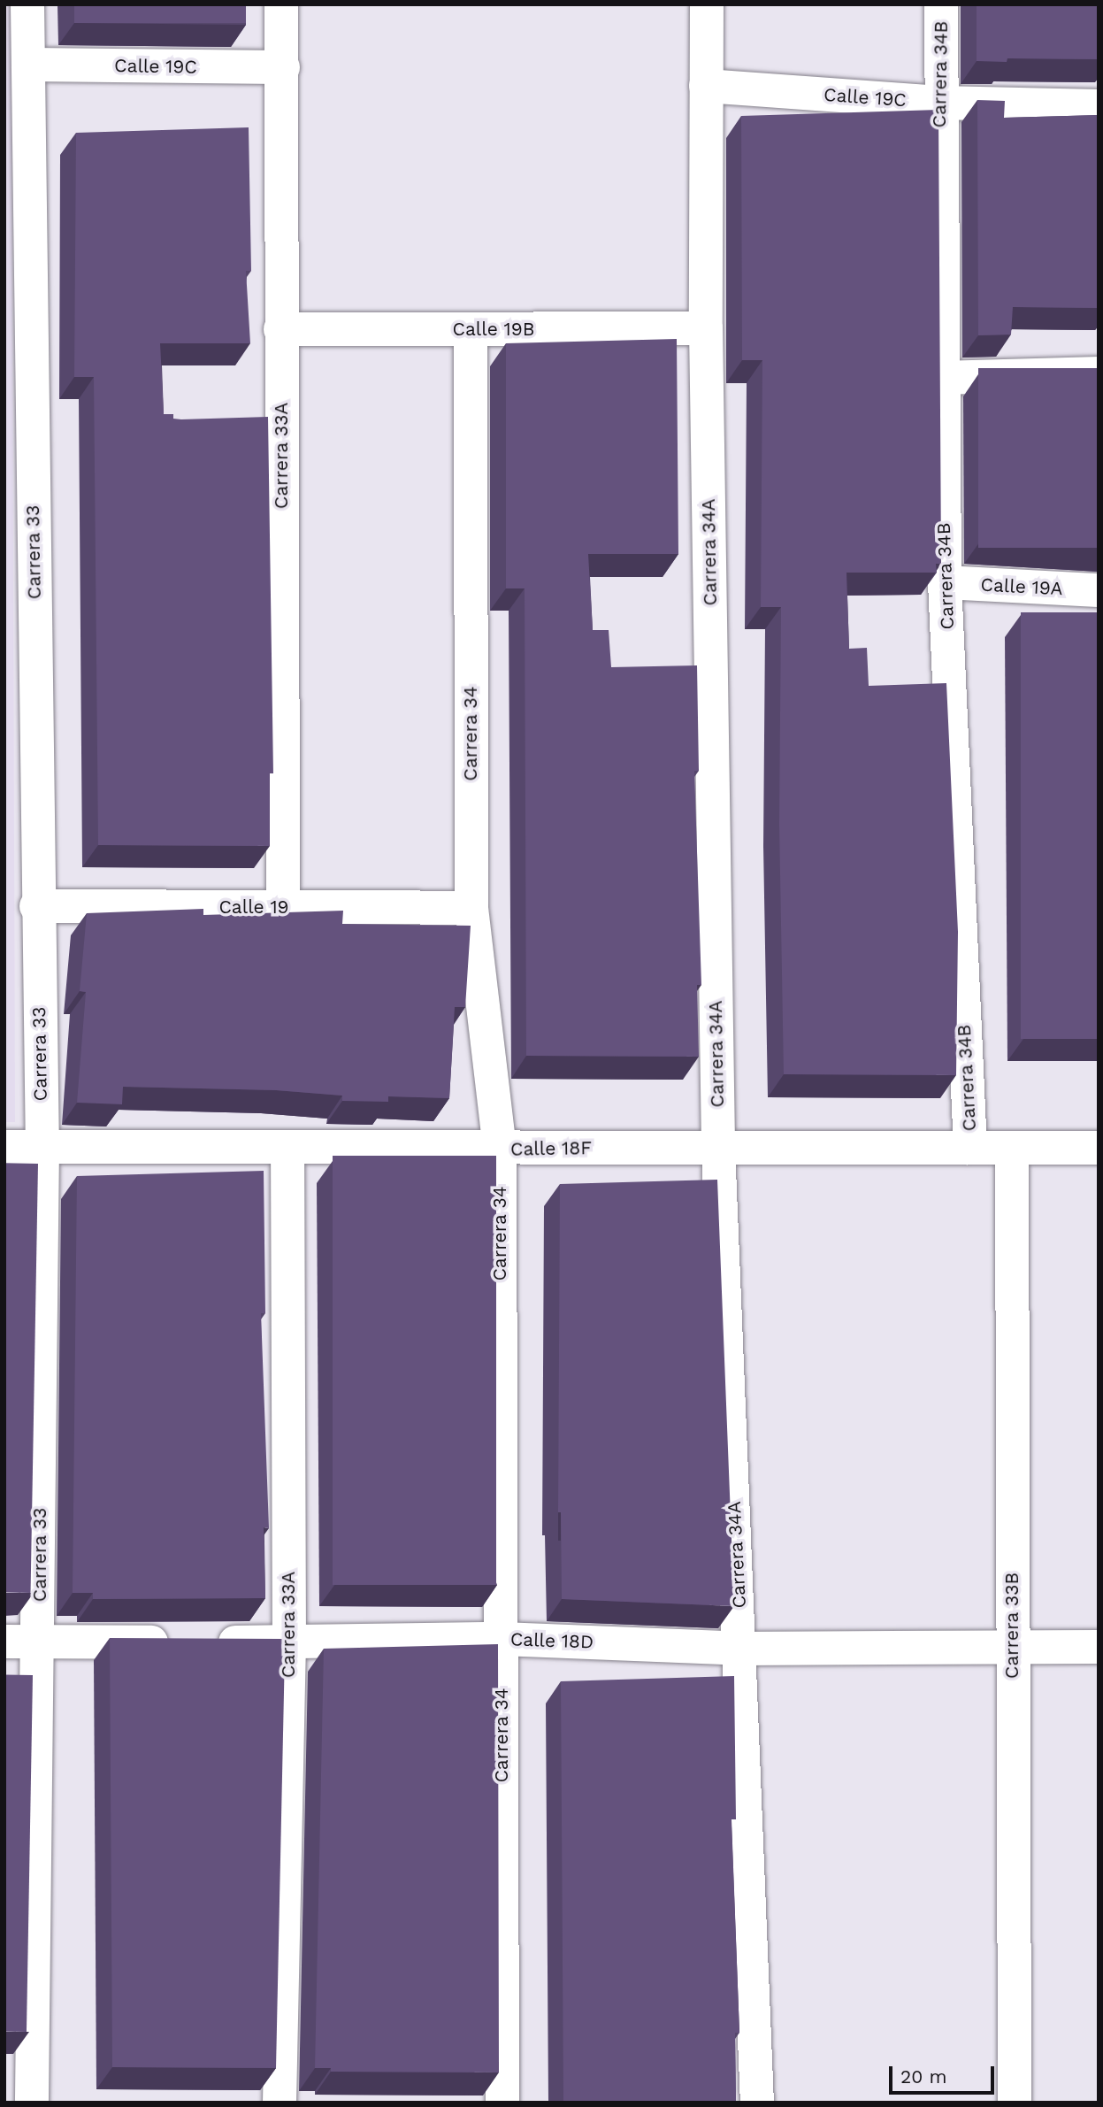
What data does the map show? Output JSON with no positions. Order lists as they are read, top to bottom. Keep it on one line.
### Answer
{"streets":{"street":["Calle 19C","Carrera 34B","Calle 19B","Carrera 33A","Carrera 33","Carrera 34A","Calle 19A","Carrera 34","Calle 19","Calle 18F","Carrera 33B","Calle 18D"]},"crossings":[["Calle 19C","Carrera 34B"],["Calle 19C","Carrera 33A"],["Calle 19C","Carrera 33"],["Calle 19C","Carrera 34A"],["Carrera 34B","Calle 19A"],["Carrera 34B","Calle 18F"],["Calle 19B","Carrera 33A"],["Calle 19B","Carrera 34A"],["Calle 19B","Carrera 34"],["Carrera 33A","Calle 19"],["Carrera 33A","Calle 18F"],["Carrera 33A","Calle 18D"],["Carrera 33","Calle 19"],["Carrera 33","Calle 18F"],["Carrera 33","Calle 18D"],["Carrera 34A","Calle 18F"],["Carrera 34A","Calle 18D"],["Carrera 34","Calle 19"],["Carrera 34","Calle 18F"],["Carrera 34","Calle 18D"],["Calle 18F","Carrera 33B"],["Carrera 33B","Calle 18D"]],"scale_bar":"20 m"}
